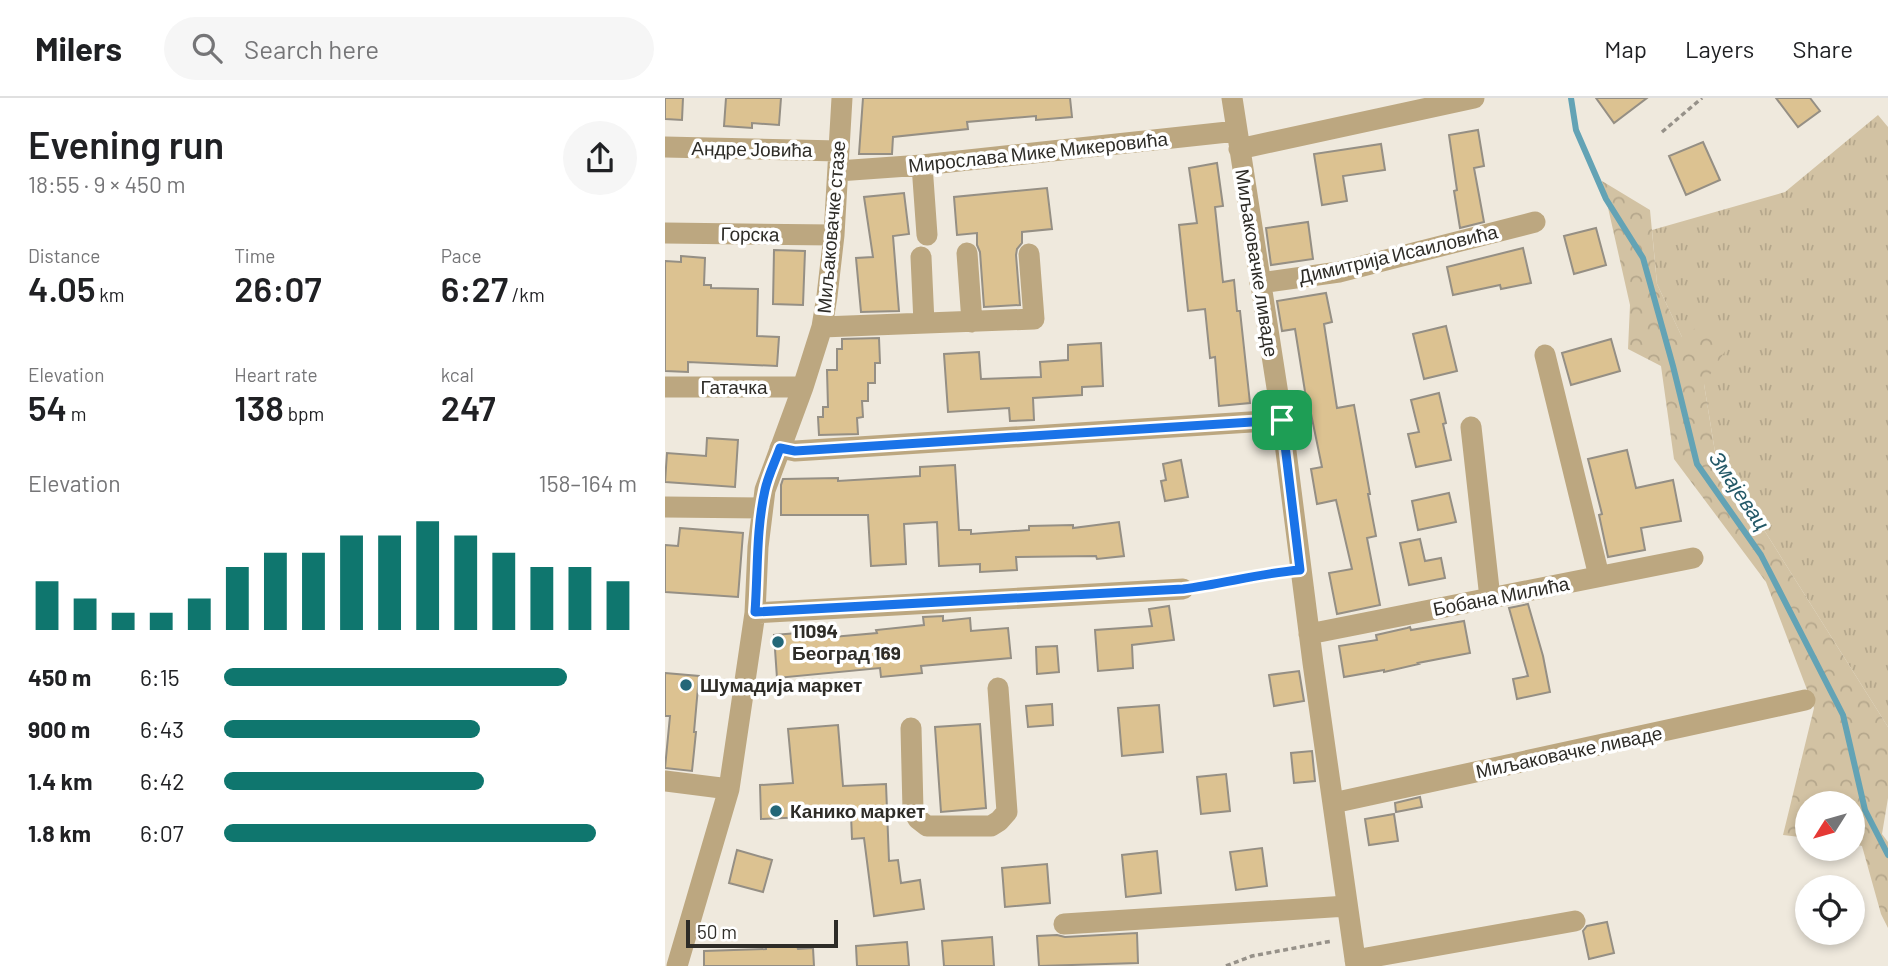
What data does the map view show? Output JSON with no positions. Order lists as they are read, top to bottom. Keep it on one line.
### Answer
{"streets":{"street":["Андре Јовића","Мирослава Мике Микеровића","Миљаковачке стазе","Горска","Димитрија Исаиловића","Миљаковачке ливаде","Гатачка","Бобана Милића"]},"crossings":[["Андре Јовића","Мирослава Мике Микеровића"],["Андре Јовића","Миљаковачке стазе"],["Мирослава Мике Микеровића","Миљаковачке стазе"],["Мирослава Мике Микеровића","Миљаковачке ливаде"],["Миљаковачке стазе","Горска"],["Миљаковачке стазе","Гатачка"],["Димитрија Исаиловића","Миљаковачке ливаде"],["Миљаковачке ливаде","Бобана Милића"]],"water":["Змајевац"],"places":["11094 Београд 169","Шумадија маркет","Канико маркет"],"scale_bar":"50 m","north":"bottom left","page":{"header":"Milers","search":"Search here","nav":["Map","Layers","Share"],"heading":["Evening run","18:55 · 9 × 450 m"],"stats":[["Distance","4.05 km"],["Time","26:07"],["Pace","6:27 /km"],["Elevation","54 m"],["Heart rate","138 bpm"],["kcal","247"]],"chart":["Elevation","158–164 m"],"list":[{"name":"450 m","note":"6:15"},{"name":"900 m","note":"6:43"},{"name":"1.4 km","note":"6:42"},{"name":"1.8 km","note":"6:07"}],"scale":"50 m"}}
